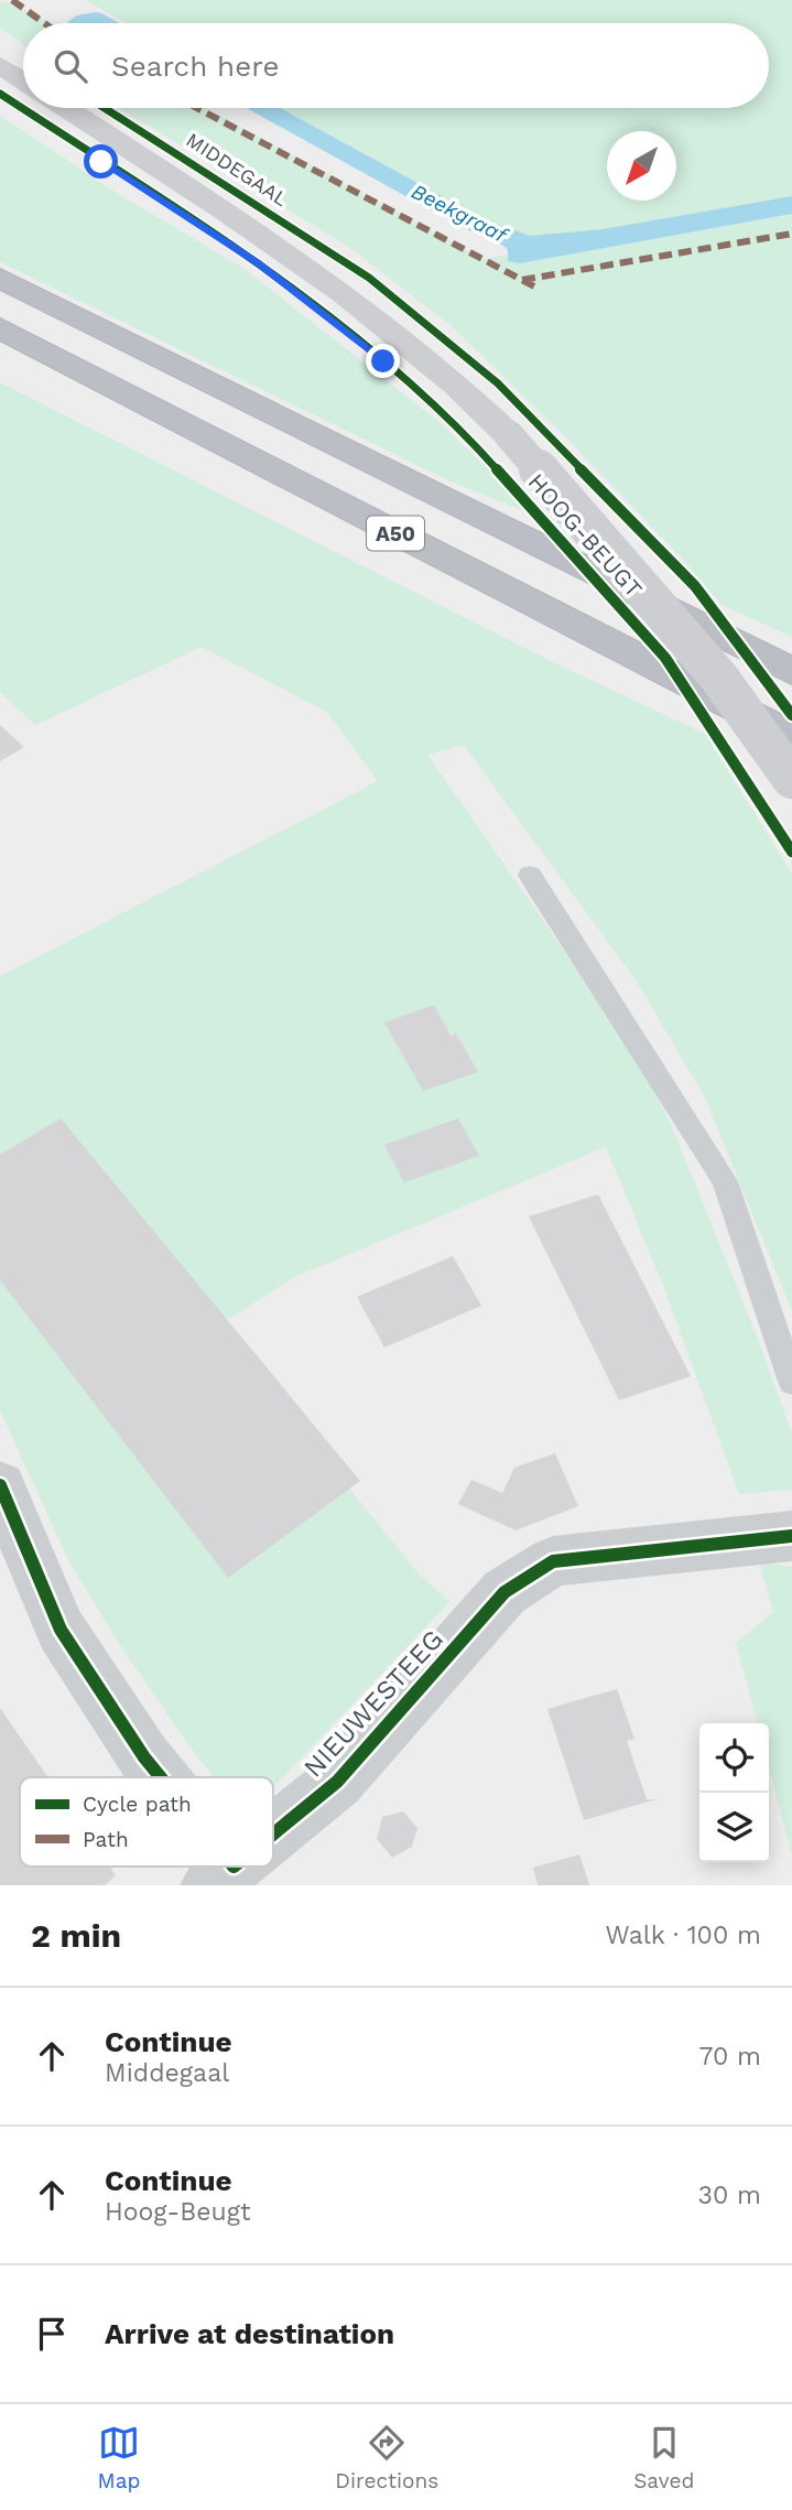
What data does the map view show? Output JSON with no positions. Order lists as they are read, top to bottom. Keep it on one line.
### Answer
{"streets":{"highway":["A50"],"street":["MIDDEGAAL","HOOG-BEUGT","NIEUWESTEEG"]},"crossings":[["MIDDEGAAL","HOOG-BEUGT"]],"water":["Beekgraaf"],"legend":["Cycle path","Path"],"north":"bottom left","page":{"search":"Search here","heading":["2 min","Walk · 100 m"],"list":[["Continue","Middegaal","70 m"],["Continue","Hoog-Beugt","30 m"],"Arrive at destination"],"nav":["Map","Directions","Saved"]}}
